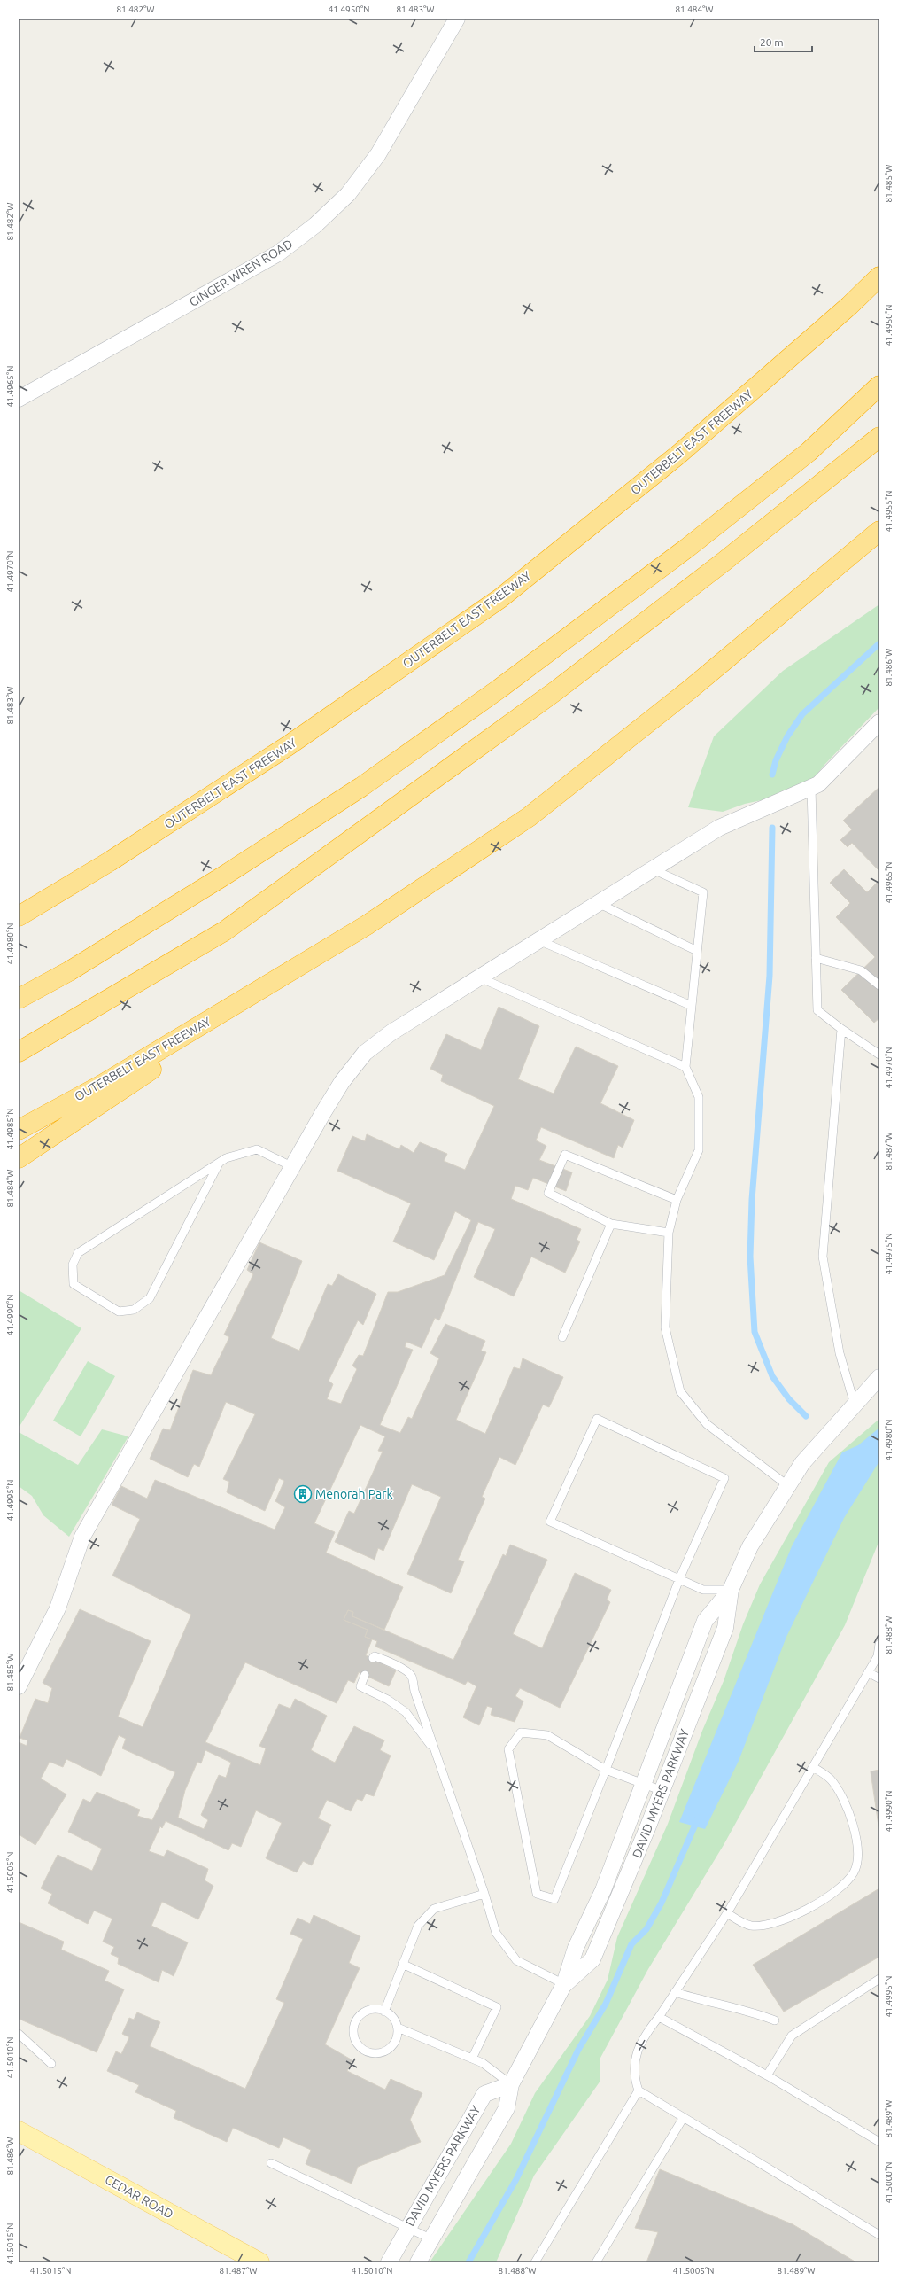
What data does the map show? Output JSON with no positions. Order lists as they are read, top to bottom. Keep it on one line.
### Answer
{"streets":{"highway":["OUTERBELT EAST FREEWAY"],"main road":["CEDAR ROAD"],"street":["GINGER WREN ROAD","DAVID MYERS PARKWAY"]},"places":{"building":["Menorah Park"]},"scale_bar":"20 m","coordinates":["81.482°W","41.4950°N","81.483°W","81.484°W","81.485°W","41.4965°N","41.4955°N","41.4970°N","81.486°W","41.4980°N","41.4985°N","81.487°W","41.4975°N","41.4990°N","41.4995°N","81.488°W","41.5005°N","41.5010°N","81.489°W","41.5000°N","41.5015°N"]}
